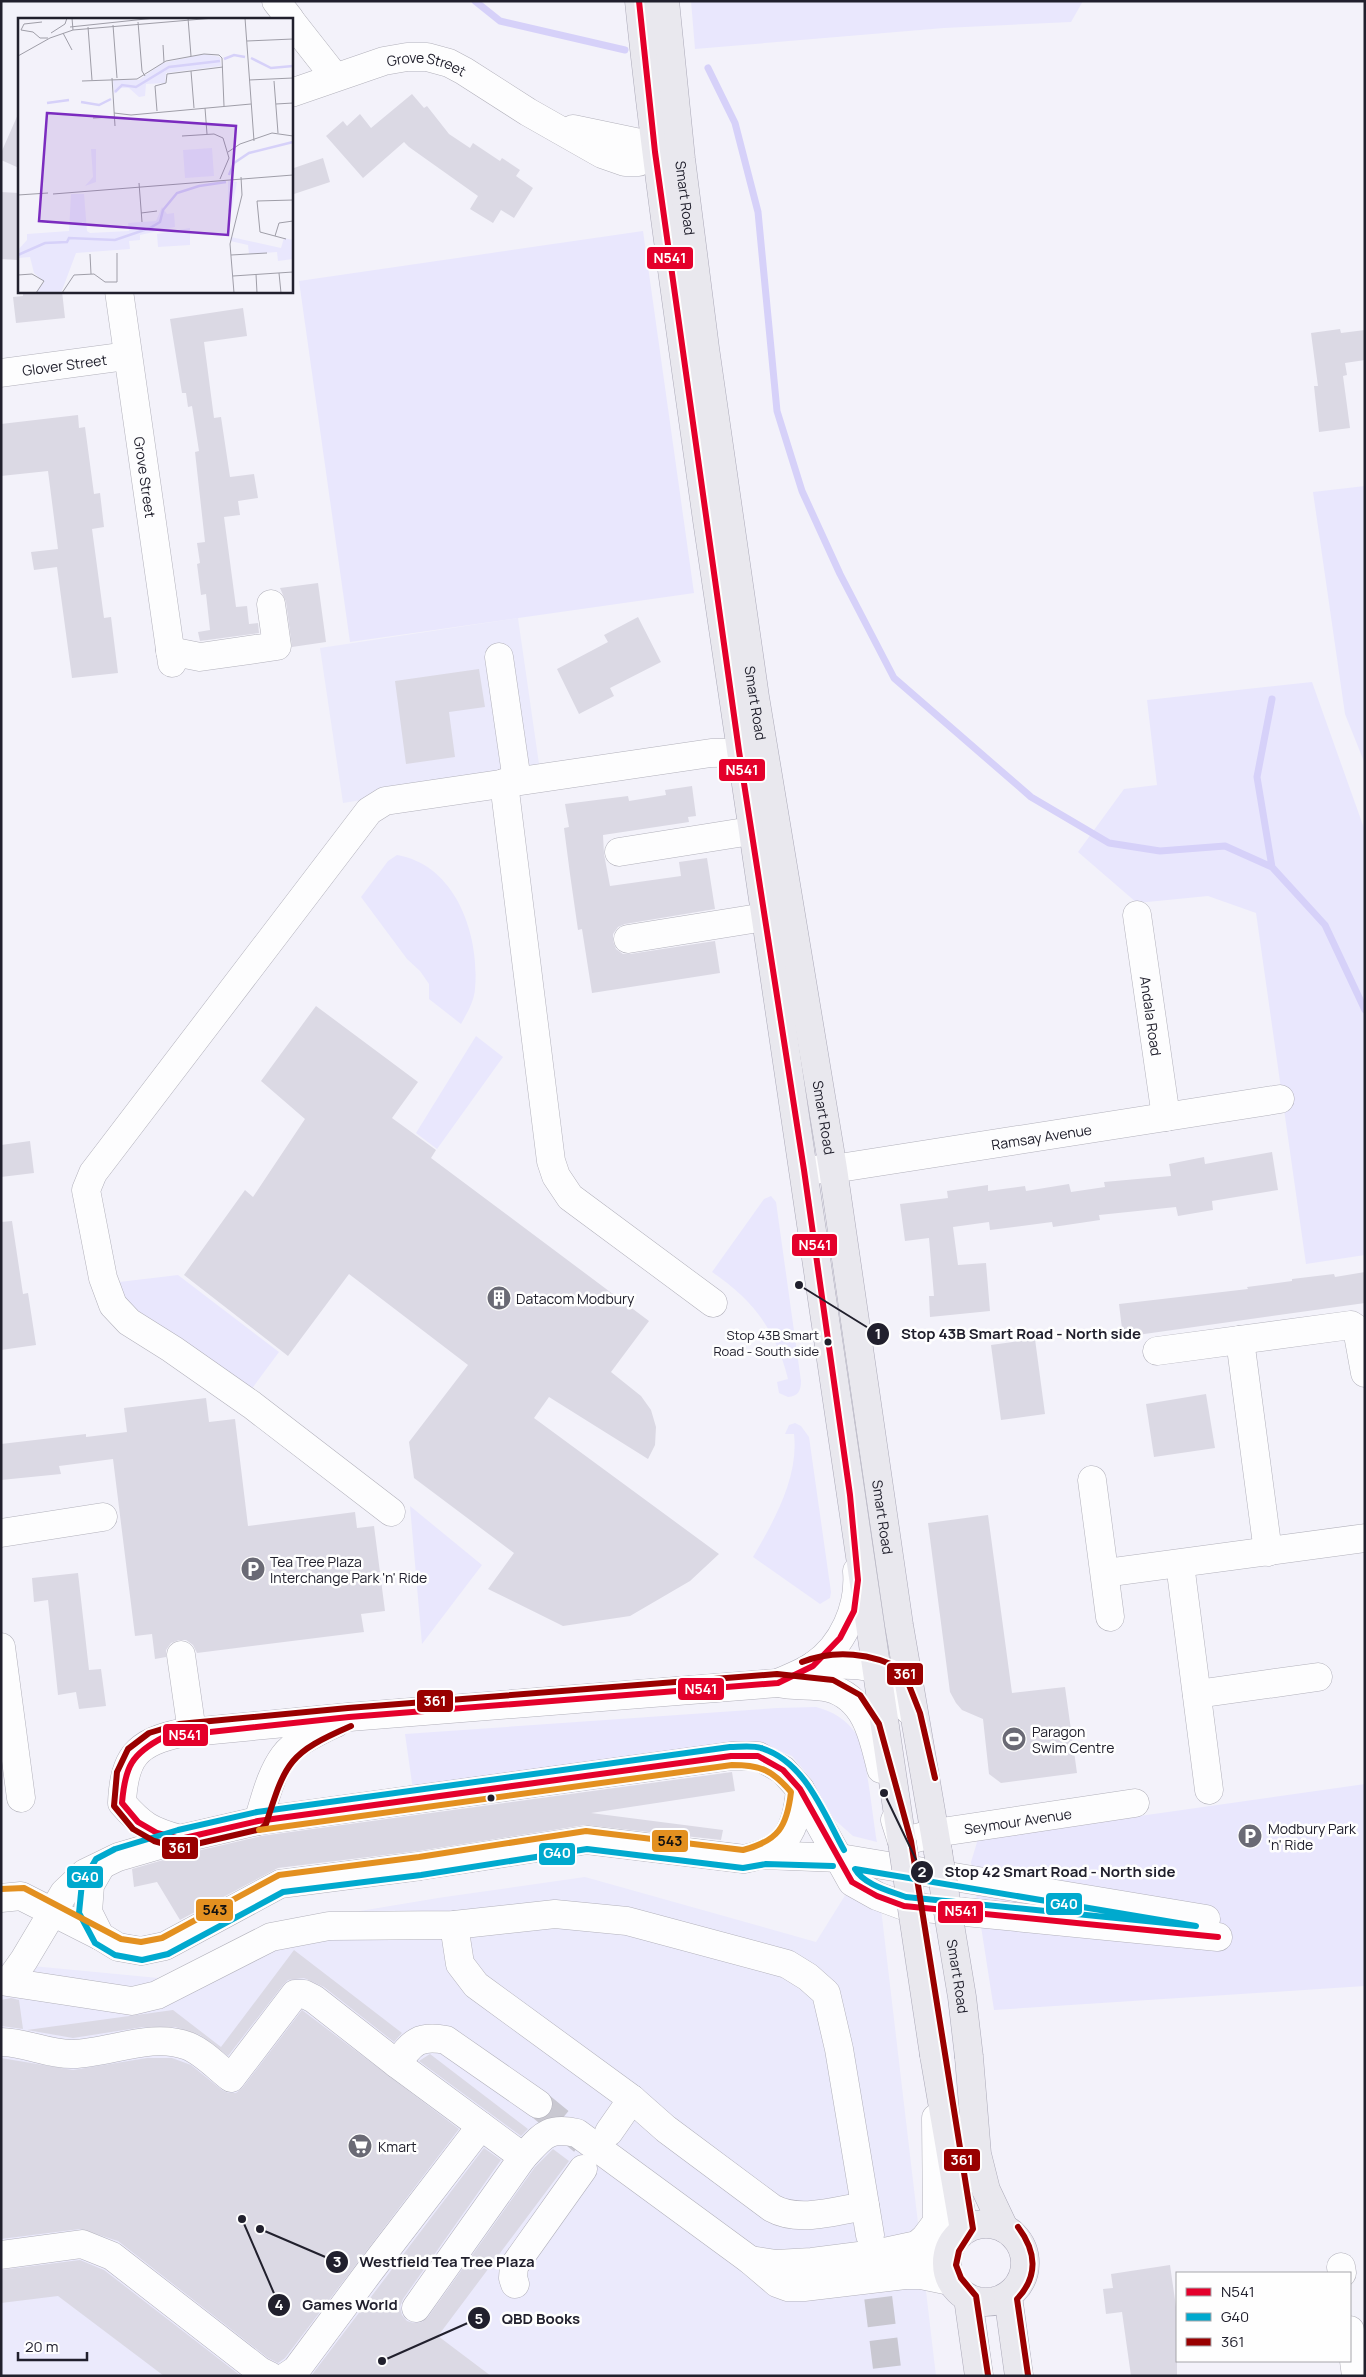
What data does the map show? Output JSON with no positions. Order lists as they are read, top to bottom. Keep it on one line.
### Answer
{"streets":{"main road":["Smart Road"],"street":["Grove Street","Glover Street","Andala Road","Ramsay Avenue","Seymour Avenue"]},"crossings":[["Grove Street","Smart Road"],["Grove Street","Glover Street"],["Smart Road","Ramsay Avenue"],["Smart Road","Seymour Avenue"],["Andala Road","Ramsay Avenue"]],"places":{"other":["Stop 43B Smart Road - North side","Stop 43B Smart Road - South side","Stop 42 Smart Road - North side","Games World","Westfield Tea Tree Plaza","QBD Books"],"building":["Datacom Modbury"],"parking":["Tea Tree Plaza Interchange Park 'n' Ride","Modbury Park 'n' Ride"],"sports":["Paragon Swim Centre"],"supermarket":["Kmart"]},"lines":["transit line N541","transit line 361","transit line G40","transit line 543"],"legend":["N541","G40","361"],"scale_bar":"20 m"}
